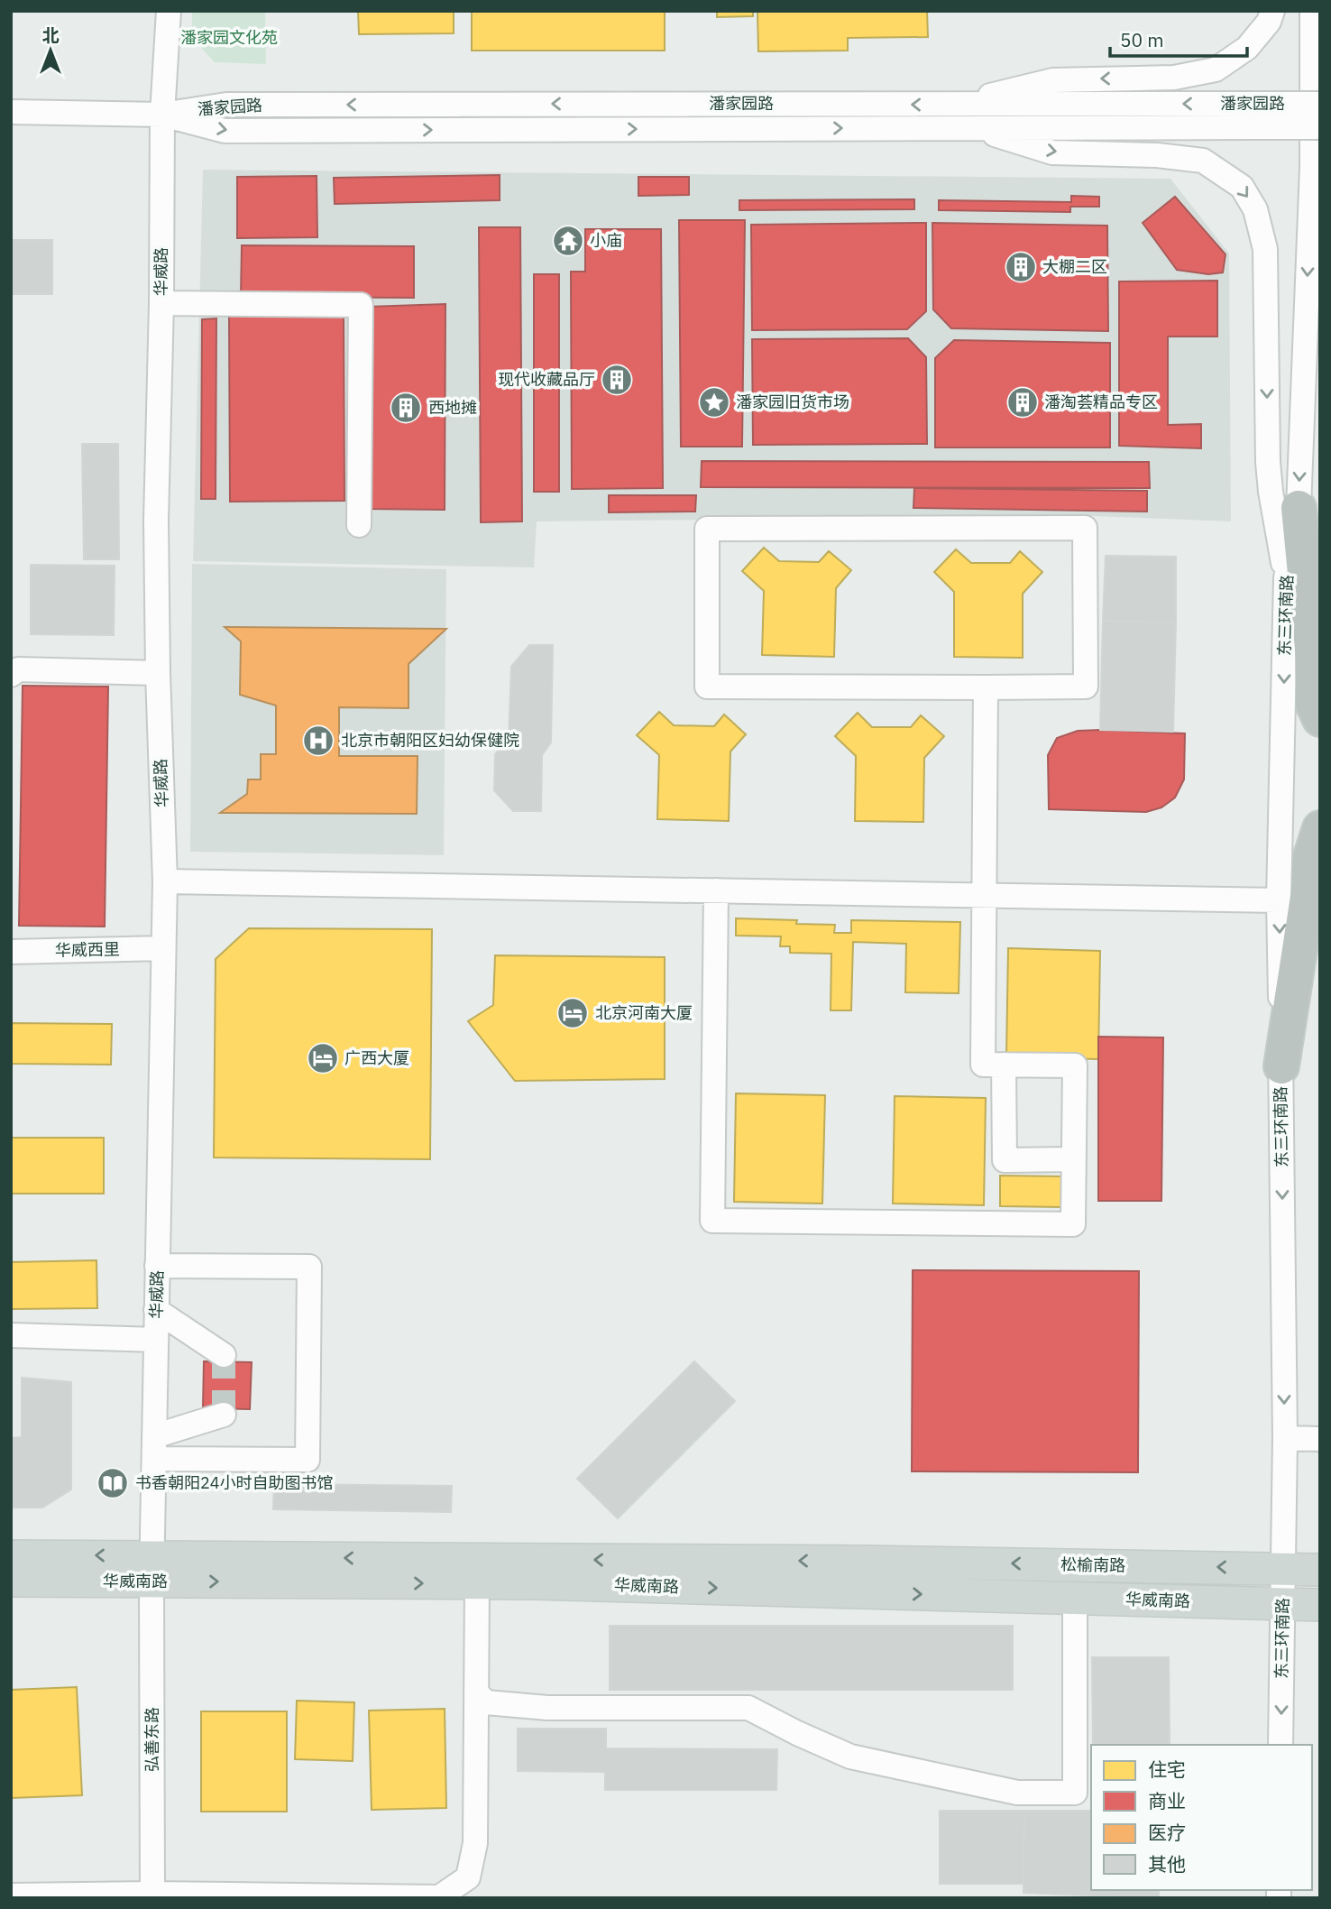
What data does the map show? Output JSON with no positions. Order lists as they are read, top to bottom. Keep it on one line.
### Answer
{"streets":{"main road":["松榆南路","华威南路"],"street":["潘家园路","华威路","东三环南路","华威西里","弘善东路"]},"crossings":[["潘家园路","华威路"],["华威路","华威西里"],["华威路","华威南路"],["华威路","弘善东路"],["东三环南路","松榆南路"],["东三环南路","华威南路"],["松榆南路","华威南路"],["华威南路","弘善东路"]],"one_way":["东三环南路","松榆南路"],"parks":["潘家园文化苑"],"places":{"temple":["小庙"],"building":["大棚二区","现代收藏品厅","潘淘荟精品专区","西地摊"],"place":["潘家园旧货市场"],"hospital":["北京市朝阳区妇幼保健院"],"hotel":["北京河南大厦","广西大厦"],"library":["书香朝阳24小时自助图书馆"]},"legend":["住宅","商业","医疗","其他"],"scale_bar":"50 m","north":"top"}
